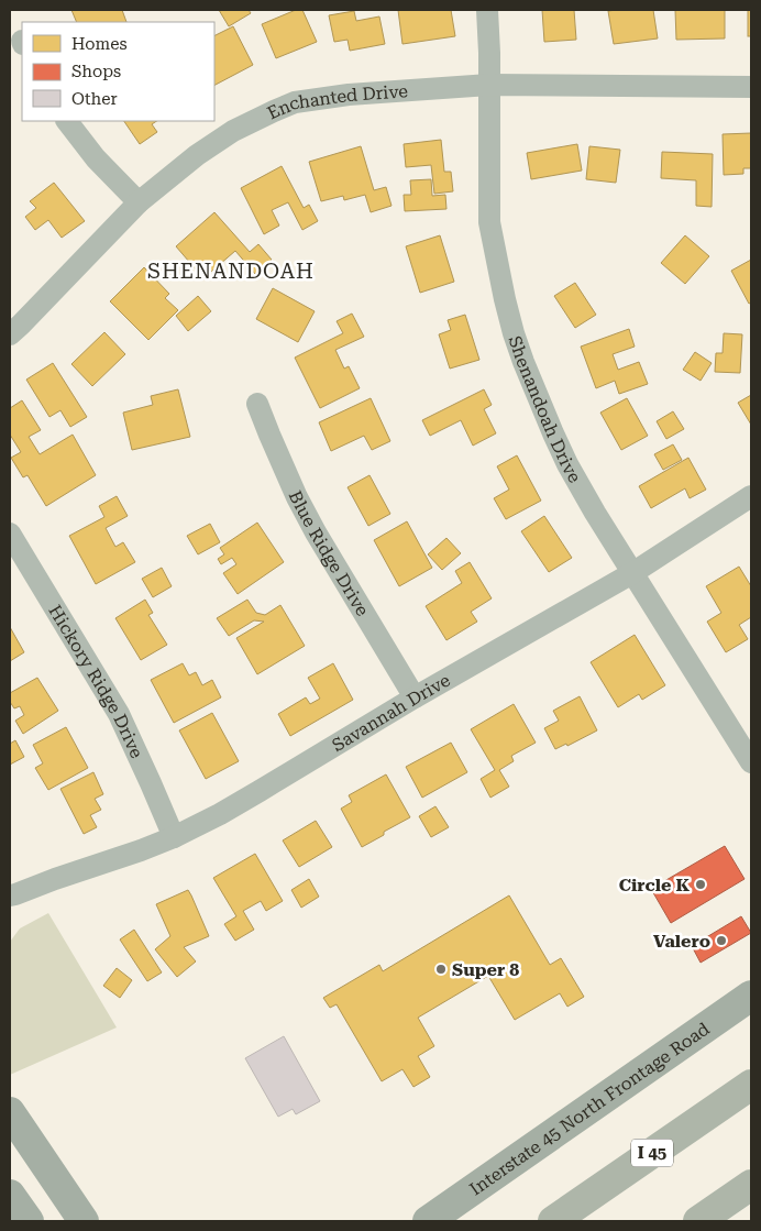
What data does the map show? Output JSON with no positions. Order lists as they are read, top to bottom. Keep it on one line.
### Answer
{"streets":{"highway":["I 45"],"main road":["Interstate 45 North Frontage Road"],"street":["Enchanted Drive","Shenandoah Drive","Blue Ridge Drive","Hickory Ridge Drive","Savannah Drive"]},"crossings":[["Enchanted Drive","Shenandoah Drive"],["Shenandoah Drive","Savannah Drive"],["Blue Ridge Drive","Savannah Drive"],["Hickory Ridge Drive","Savannah Drive"]],"districts":["SHENANDOAH"],"places":["Circle K","Valero","Super 8"],"legend":["Homes","Shops","Other"]}
